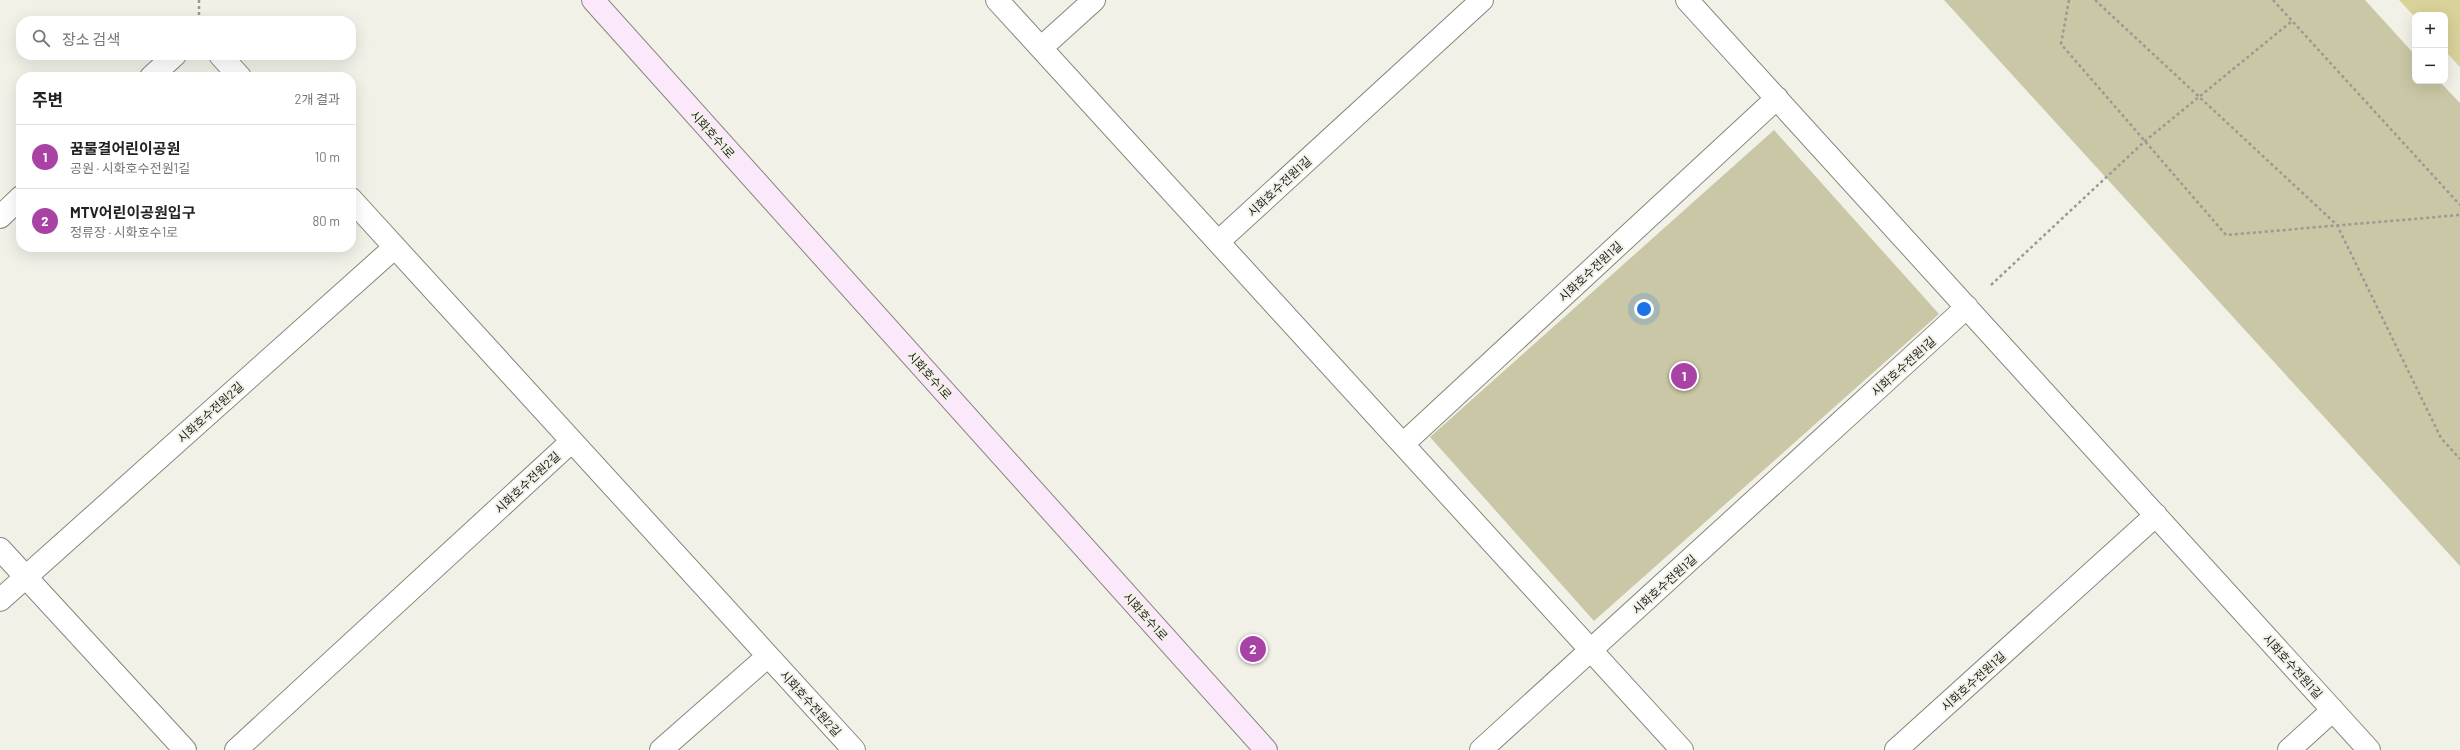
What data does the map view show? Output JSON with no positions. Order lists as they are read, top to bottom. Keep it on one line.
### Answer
{"streets":{"main road":["시화호수1로"],"street":["시화호수전원1길","시화호수전원2길"]},"page":{"map_buttons":["+","−"],"search":"장소 검색","heading":["주변","2개 결과"],"list":[{"mark":"1","name":"꿈물결어린이공원","note":"공원 · 시화호수전원1길","value":"10 m"},{"mark":"2","name":"MTV어린이공원입구","note":"정류장 · 시화호수1로","value":"80 m"}],"pins":["1","2"]}}
